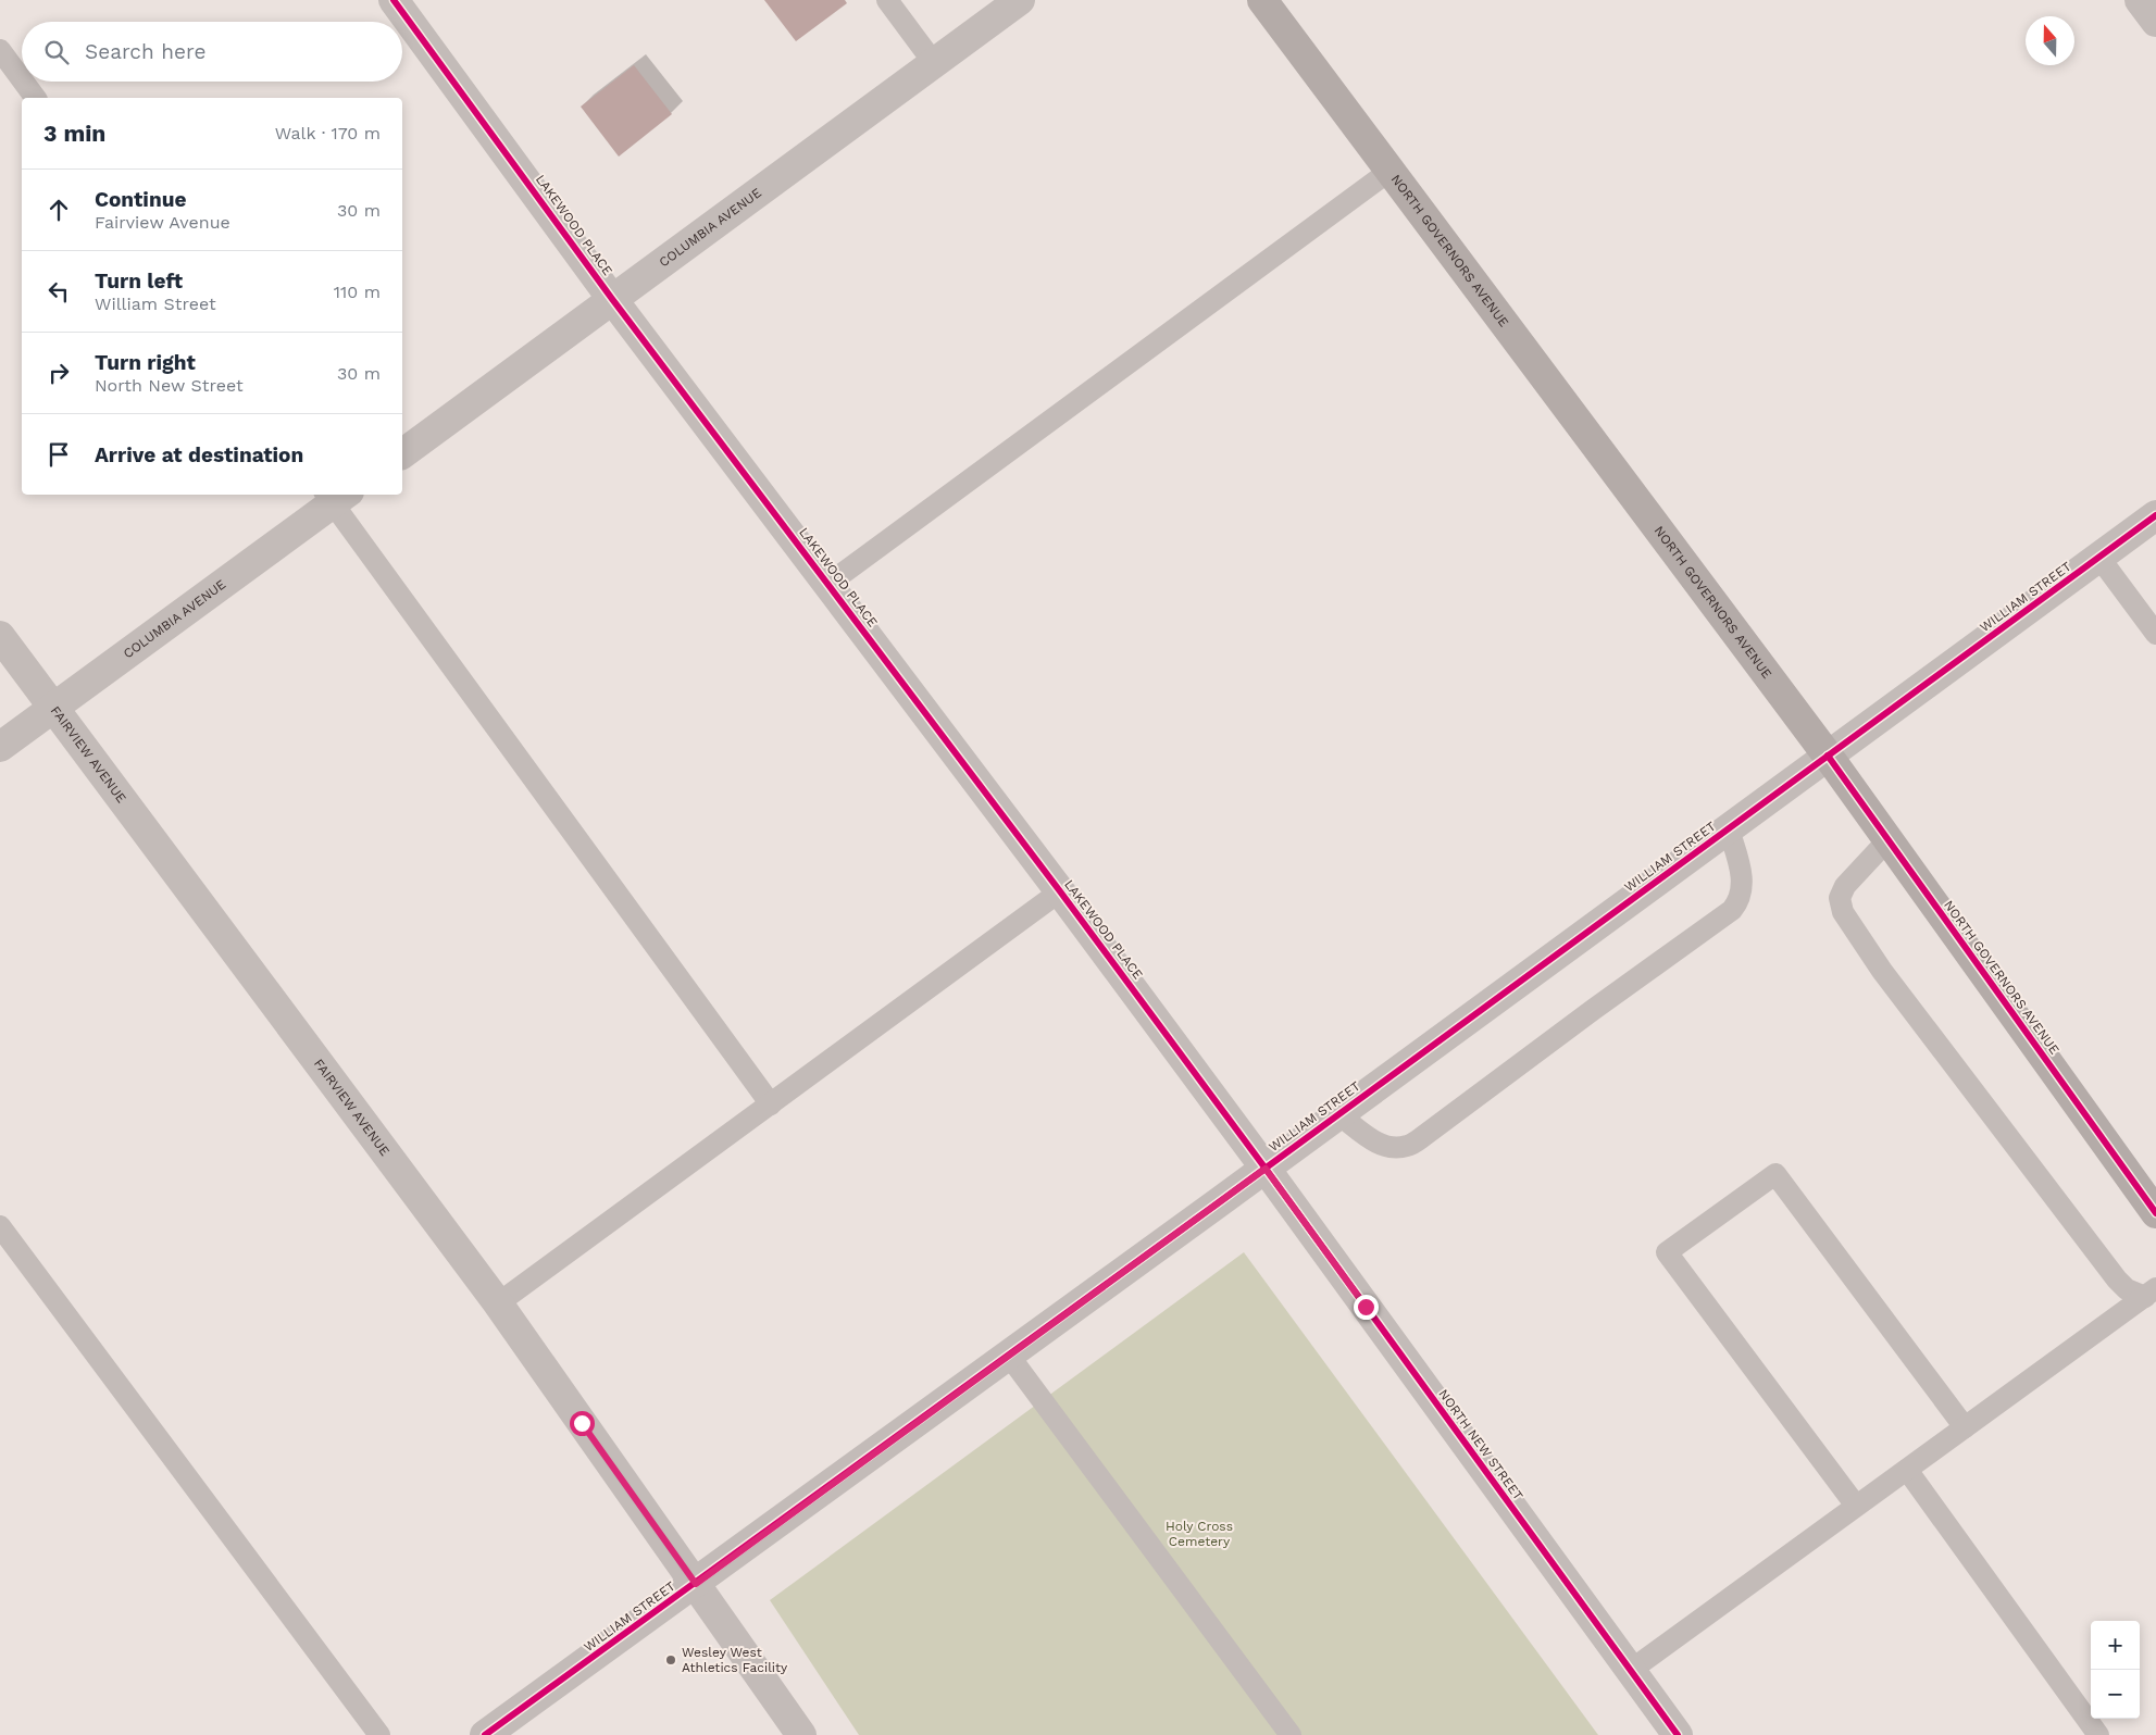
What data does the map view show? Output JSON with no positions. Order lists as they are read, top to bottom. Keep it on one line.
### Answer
{"streets":{"main road":["NORTH GOVERNORS AVENUE"],"street":["LAKEWOOD PLACE","COLUMBIA AVENUE","WILLIAM STREET","FAIRVIEW AVENUE","NORTH NEW STREET"]},"crossings":[["LAKEWOOD PLACE","COLUMBIA AVENUE"],["LAKEWOOD PLACE","WILLIAM STREET"],["LAKEWOOD PLACE","NORTH NEW STREET"],["COLUMBIA AVENUE","FAIRVIEW AVENUE"],["NORTH GOVERNORS AVENUE","WILLIAM STREET"],["WILLIAM STREET","FAIRVIEW AVENUE"],["WILLIAM STREET","NORTH NEW STREET"]],"parks":["Holy Cross Cemetery"],"places":["Wesley West Athletics Facility"],"north":"top","page":{"search":"Search here","heading":["3 min","Walk · 170 m"],"list":[["Continue","Fairview Avenue","30 m"],["Turn left","William Street","110 m"],["Turn right","North New Street","30 m"],"Arrive at destination"],"map_buttons":["+","−"]}}
